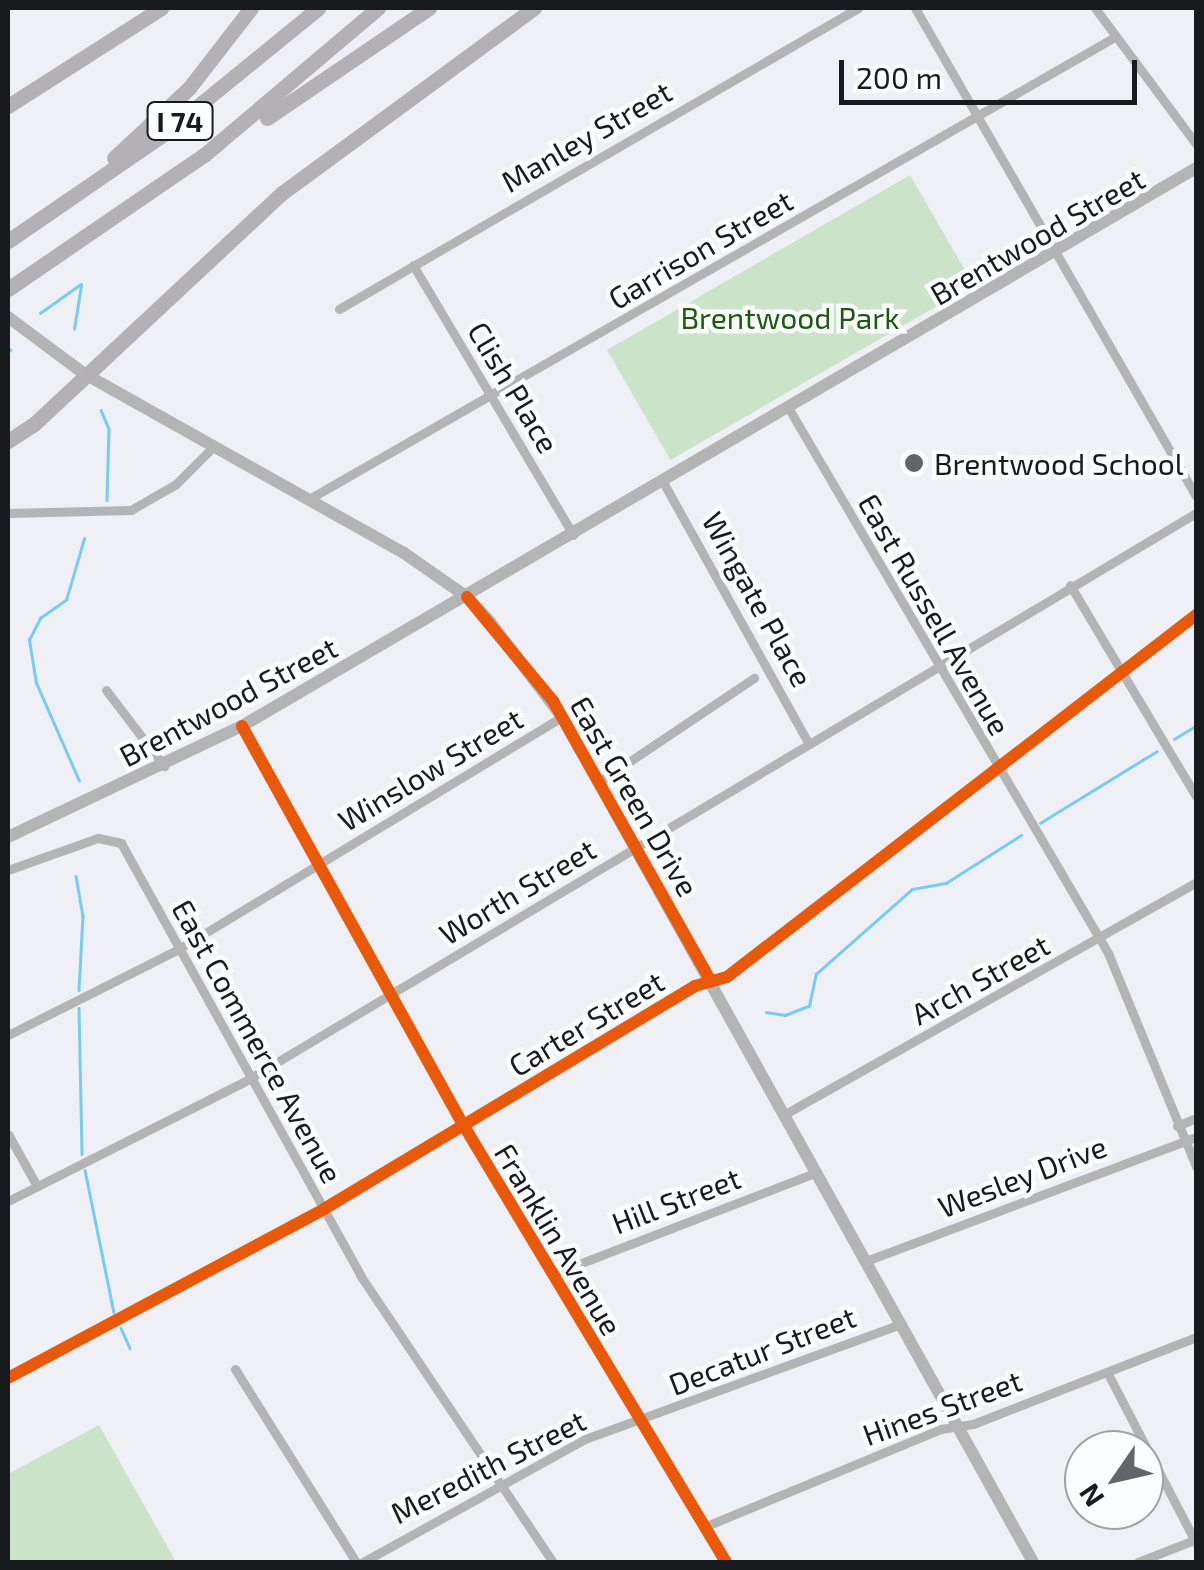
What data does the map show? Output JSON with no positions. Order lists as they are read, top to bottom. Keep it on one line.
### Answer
{"streets":{"highway":["I 74"],"main road":["Brentwood Street","East Green Drive"],"street":["Manley Street","Garrison Street","Clish Place","Wingate Place","East Russell Avenue","Winslow Street","Worth Street","Arch Street","Carter Street","East Commerce Avenue","Wesley Drive","Hill Street","Franklin Avenue","Decatur Street","Hines Street","Meredith Street"]},"crossings":[["Manley Street","Clish Place"],["Brentwood Street","Clish Place"],["Brentwood Street","Wingate Place"],["Brentwood Street","East Russell Avenue"],["Brentwood Street","East Green Drive"],["Brentwood Street","Franklin Avenue"],["Garrison Street","Clish Place"],["Garrison Street","East Green Drive"],["Wingate Place","Worth Street"],["East Russell Avenue","Worth Street"],["East Russell Avenue","Arch Street"],["East Russell Avenue","Carter Street"],["East Russell Avenue","Wesley Drive"],["Winslow Street","East Green Drive"],["Winslow Street","East Commerce Avenue"],["Winslow Street","Franklin Avenue"],["East Green Drive","Worth Street"],["East Green Drive","Arch Street"],["East Green Drive","Carter Street"],["East Green Drive","Wesley Drive"],["East Green Drive","Hill Street"],["East Green Drive","Decatur Street"],["East Green Drive","Hines Street"],["Worth Street","East Commerce Avenue"],["Worth Street","Franklin Avenue"],["Carter Street","East Commerce Avenue"],["Carter Street","Franklin Avenue"],["East Commerce Avenue","Meredith Street"],["Hill Street","Franklin Avenue"],["Franklin Avenue","Decatur Street"],["Franklin Avenue","Hines Street"],["Franklin Avenue","Meredith Street"],["Decatur Street","Meredith Street"]],"parks":["Brentwood Park"],"places":["Brentwood School"],"scale_bar":"200 m","north":"bottom left"}
